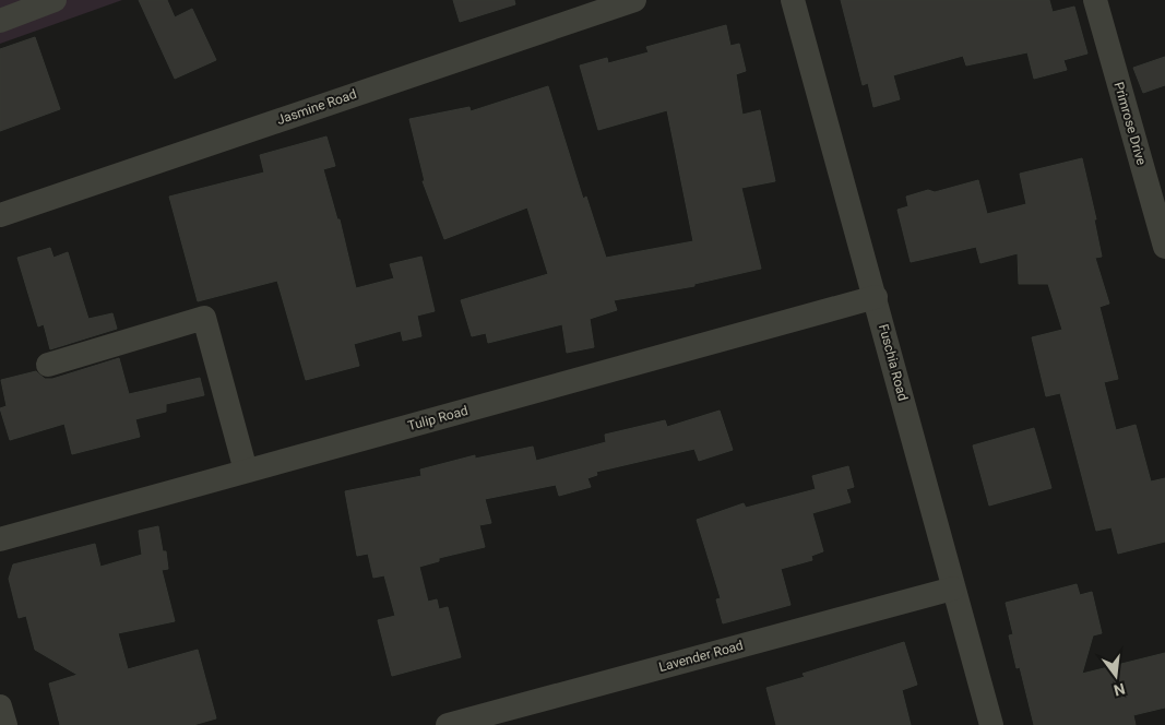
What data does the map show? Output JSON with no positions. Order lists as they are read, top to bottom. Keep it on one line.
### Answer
{"streets":{"street":["Jasmine Road","Primrose Drive","Fuschia Road","Tulip Road","Lavender Road"]},"crossings":[["Fuschia Road","Tulip Road"],["Fuschia Road","Lavender Road"]],"north":"bottom"}
